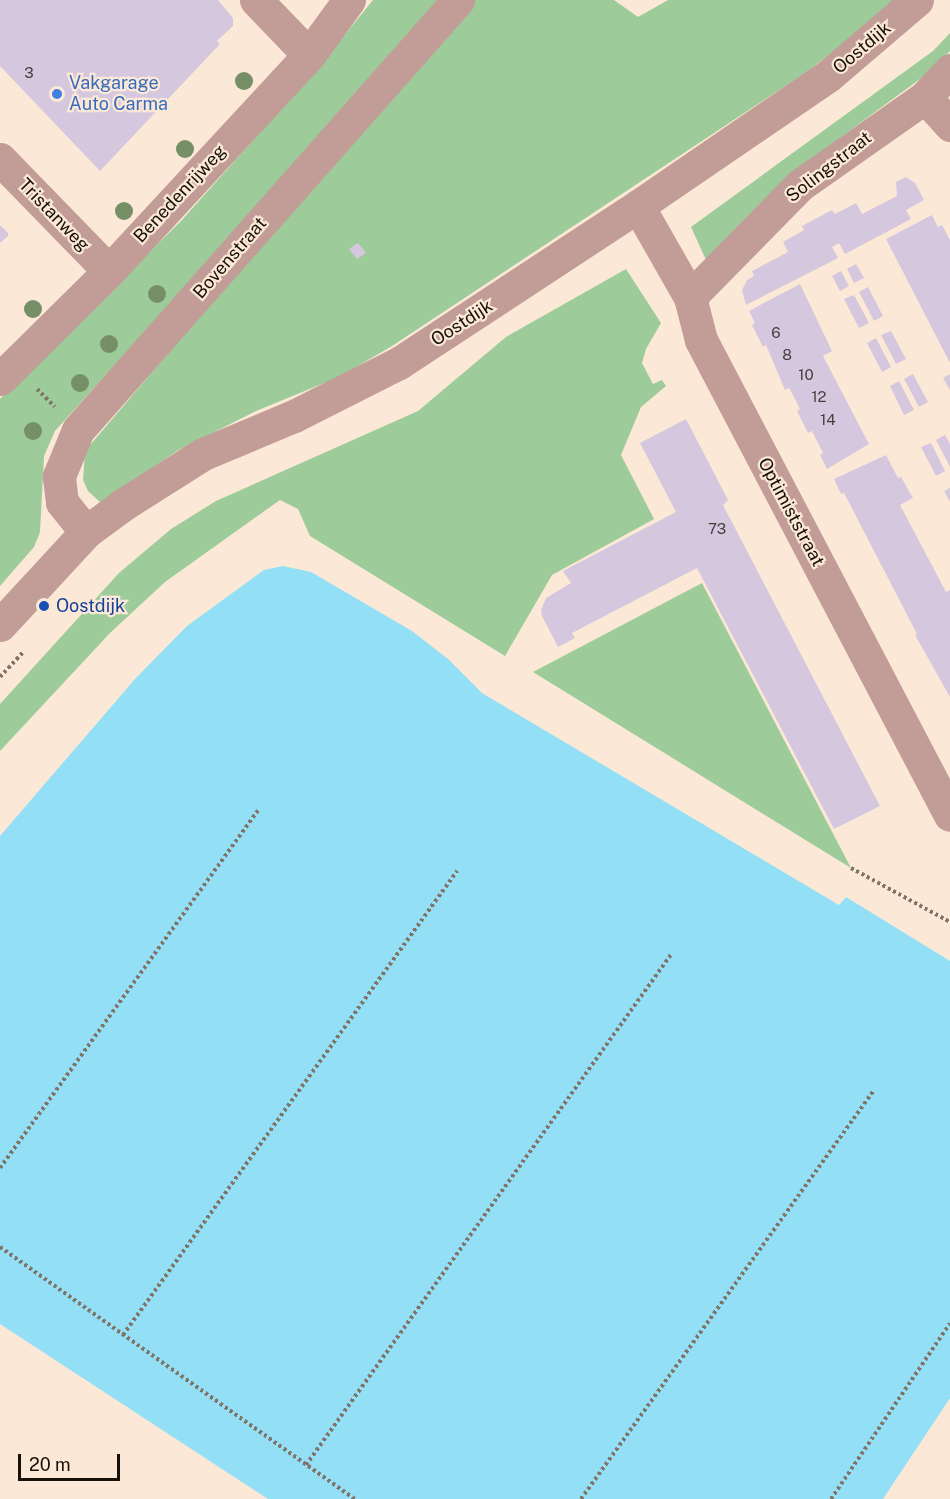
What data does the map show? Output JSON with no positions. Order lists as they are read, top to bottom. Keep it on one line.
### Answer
{"streets":{"street":["Oostdijk","Solingstraat","Benedenrijweg","Tristanweg","Bovenstraat","Optimiststraat"]},"crossings":[["Oostdijk","Bovenstraat"],["Oostdijk","Optimiststraat"],["Solingstraat","Optimiststraat"],["Benedenrijweg","Tristanweg"]],"places":["Vakgarage Auto Carma","Oostdijk"],"house_numbers":["3","6","8","10","12","14","73"],"scale_bar":"20 m"}
